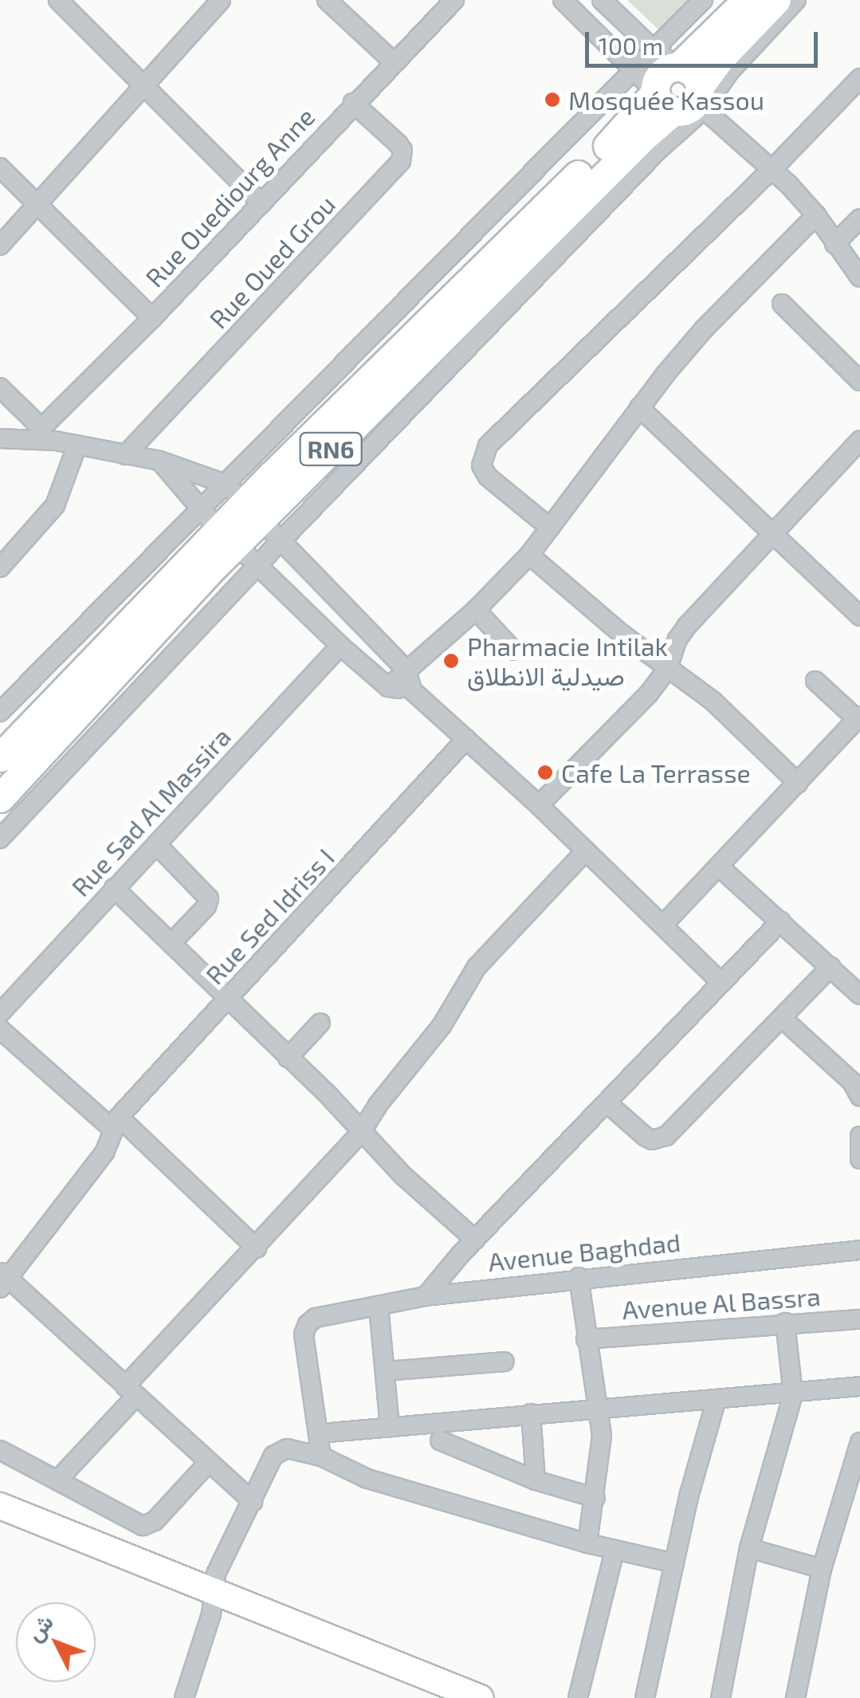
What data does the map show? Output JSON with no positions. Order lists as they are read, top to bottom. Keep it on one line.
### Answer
{"streets":{"main road":["RN6"],"street":["Rue Ouediourg Anne","Rue Oued Grou","Rue Sad Al Massira","Rue Sed Idriss I","Avenue Baghdad","Avenue Al Bassra"]},"crossings":[["Rue Ouediourg Anne","Rue Oued Grou"]],"places":["Mosquée Kassou","Pharmacie Intilak صيدلية الانطلاق","Cafe La Terrasse"],"scale_bar":"100 m","north":"top left"}
